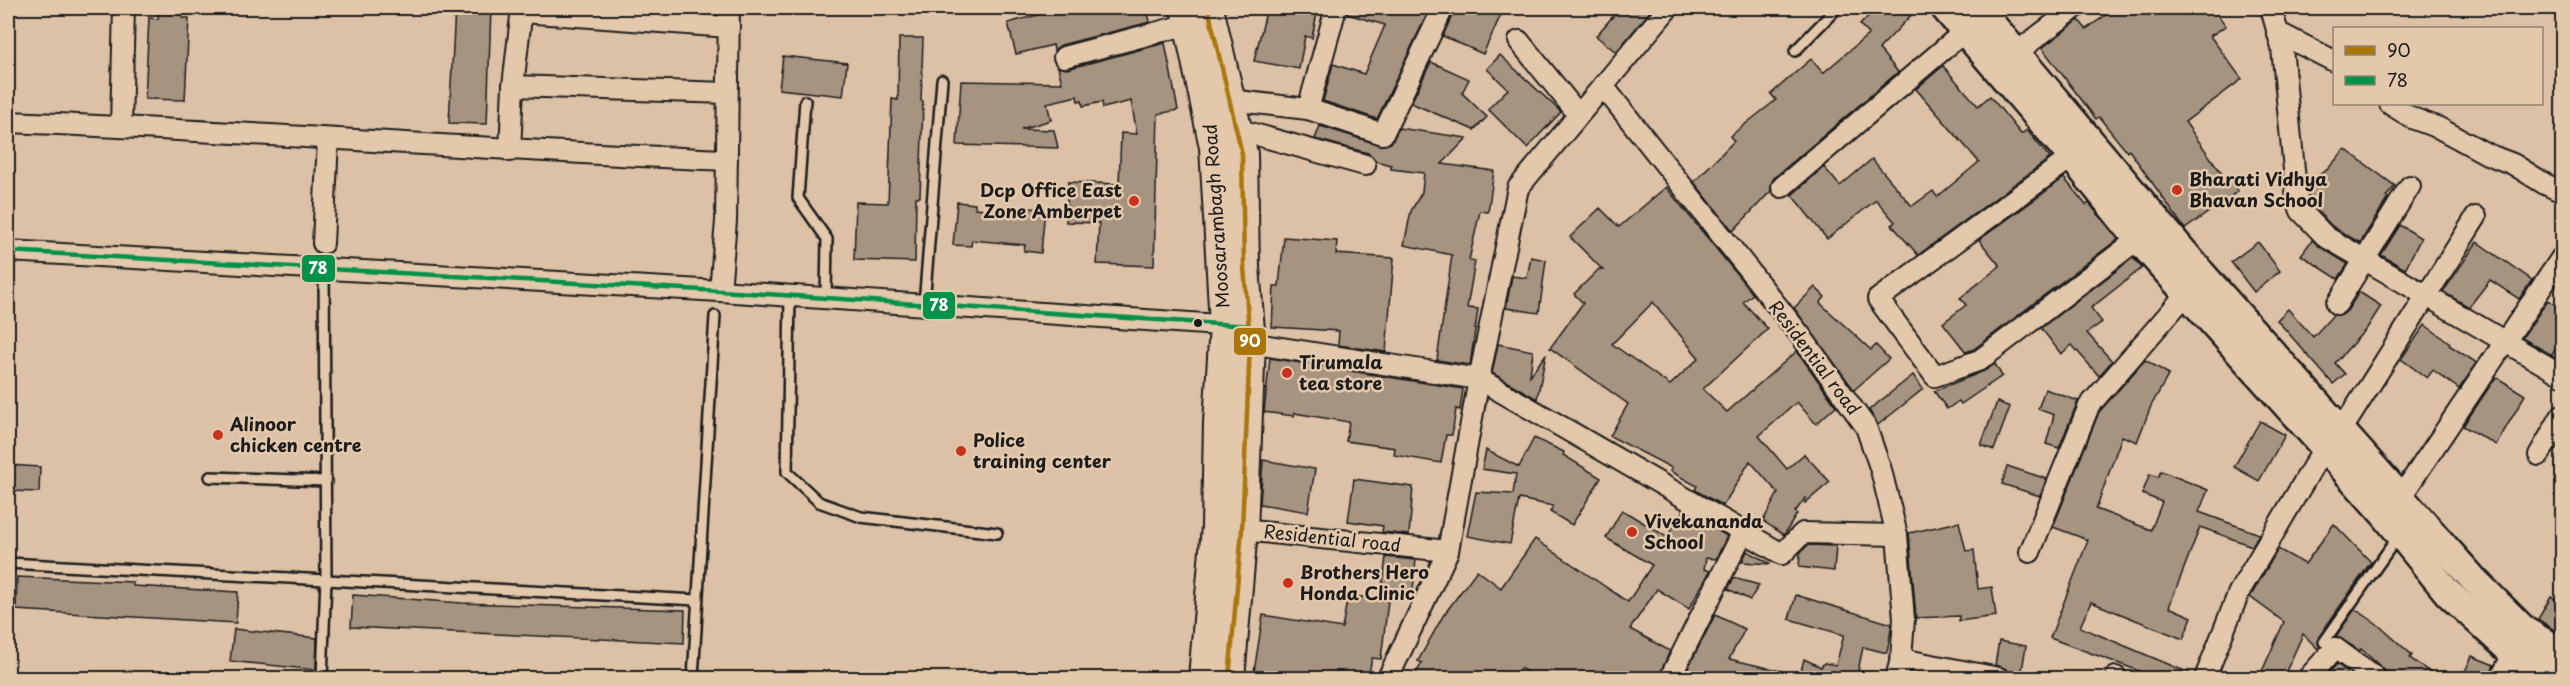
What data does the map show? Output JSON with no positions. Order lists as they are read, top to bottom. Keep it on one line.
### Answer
{"streets":{"main road":["Moosarambagh Road"],"street":["Residential road"]},"crossings":[["Moosarambagh Road","Residential road"]],"places":["Bharati Vidhya Bhavan School","Dcp Office East Zone Amberpet","Tirumala tea store","Alinoor chicken centre","Police training center","Vivekananda School","Brothers Hero Honda Clinic"],"lines":["transit line 90","transit line 78"],"legend":["90","78"]}
